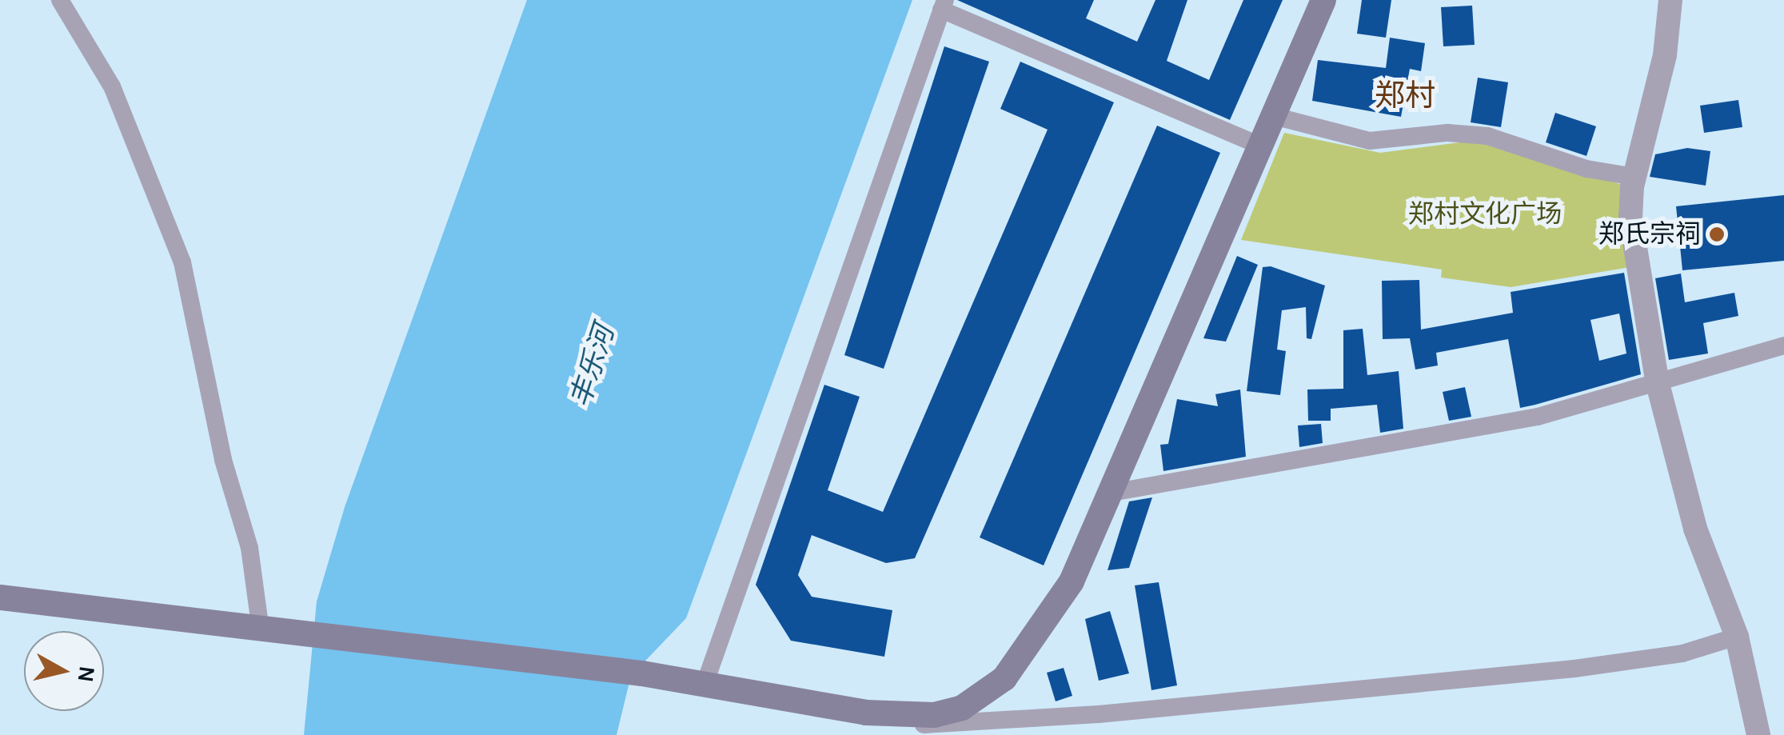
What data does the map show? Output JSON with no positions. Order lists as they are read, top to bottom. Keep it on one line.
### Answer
{"districts":["郑村"],"water":["丰乐河"],"parks":["郑村文化广场"],"places":["郑氏宗祠"],"north":"right"}
